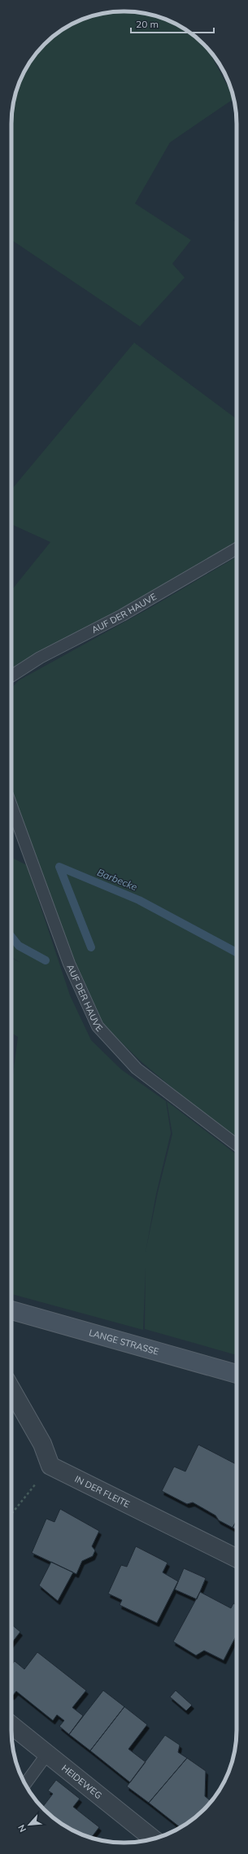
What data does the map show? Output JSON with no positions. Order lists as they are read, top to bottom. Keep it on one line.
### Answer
{"streets":{"street":["LANGE STRASSE","IN DER FLEITE","HEIDEWEG"],"lane":["AUF DER HAUVE"]},"water":["Barbecke"],"scale_bar":"20 m","north":"bottom left"}
